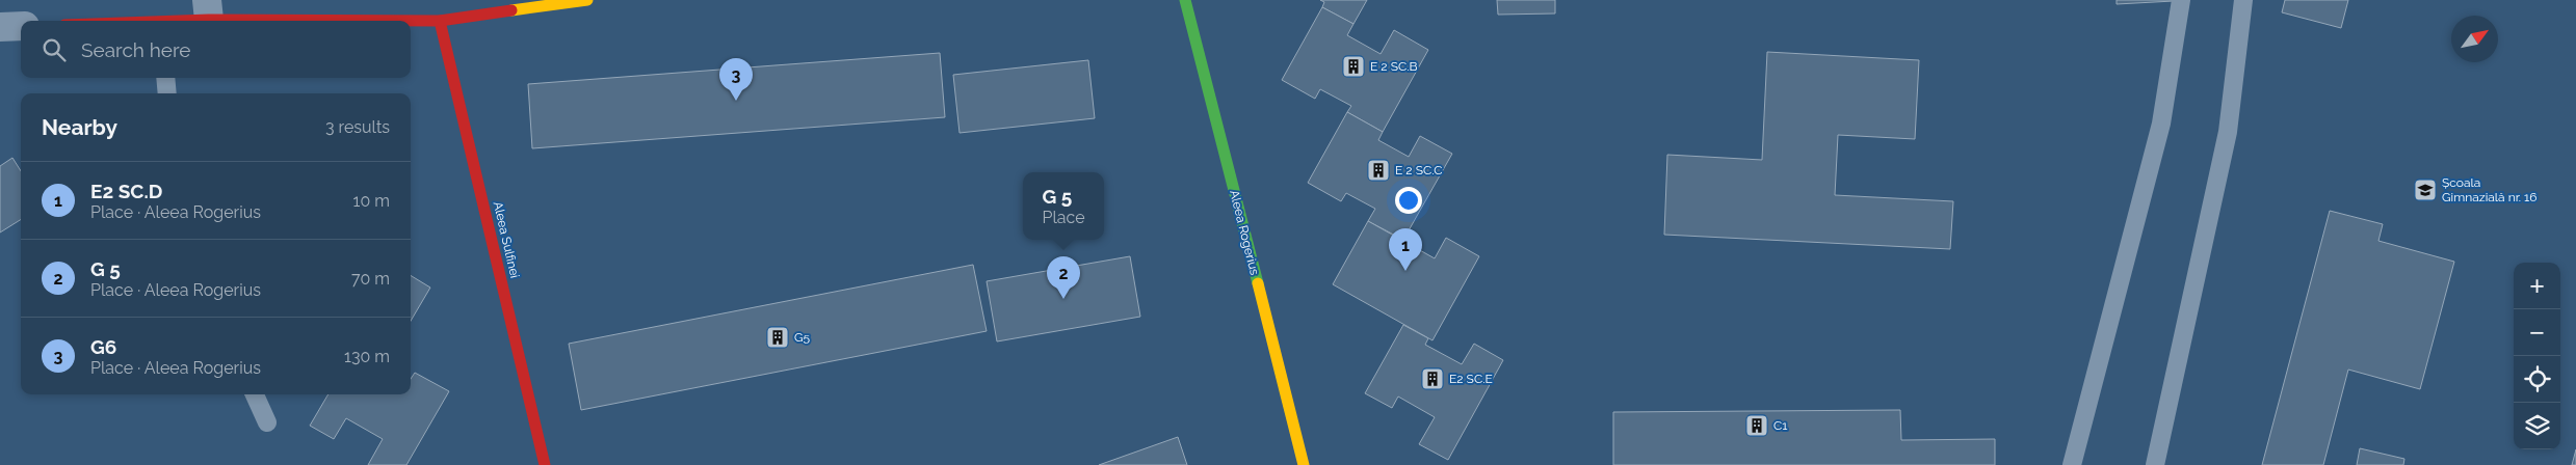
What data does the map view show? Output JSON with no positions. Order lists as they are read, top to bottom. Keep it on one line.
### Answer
{"streets":{"street":["Aleea Rogerius","Aleea Sulfinei"]},"places":{"building":["E 2 SC.B","E 2 SC.C","G5","E2 SC.E","C1"],"school or university":["Școala Gimnazială nr. 16"]},"north":"top right","page":{"search":"Search here","pins":["3","1","2"],"heading":["Nearby","3 results"],"list":[{"mark":"1","name":"E2 SC.D","note":"Place · Aleea Rogerius","value":"10 m"},{"mark":"2","name":"G 5","note":"Place · Aleea Rogerius","value":"70 m"},{"mark":"3","name":"G6","note":"Place · Aleea Rogerius","value":"130 m"}],"popup":["G 5","Place"],"map_buttons":["+","−"]}}
